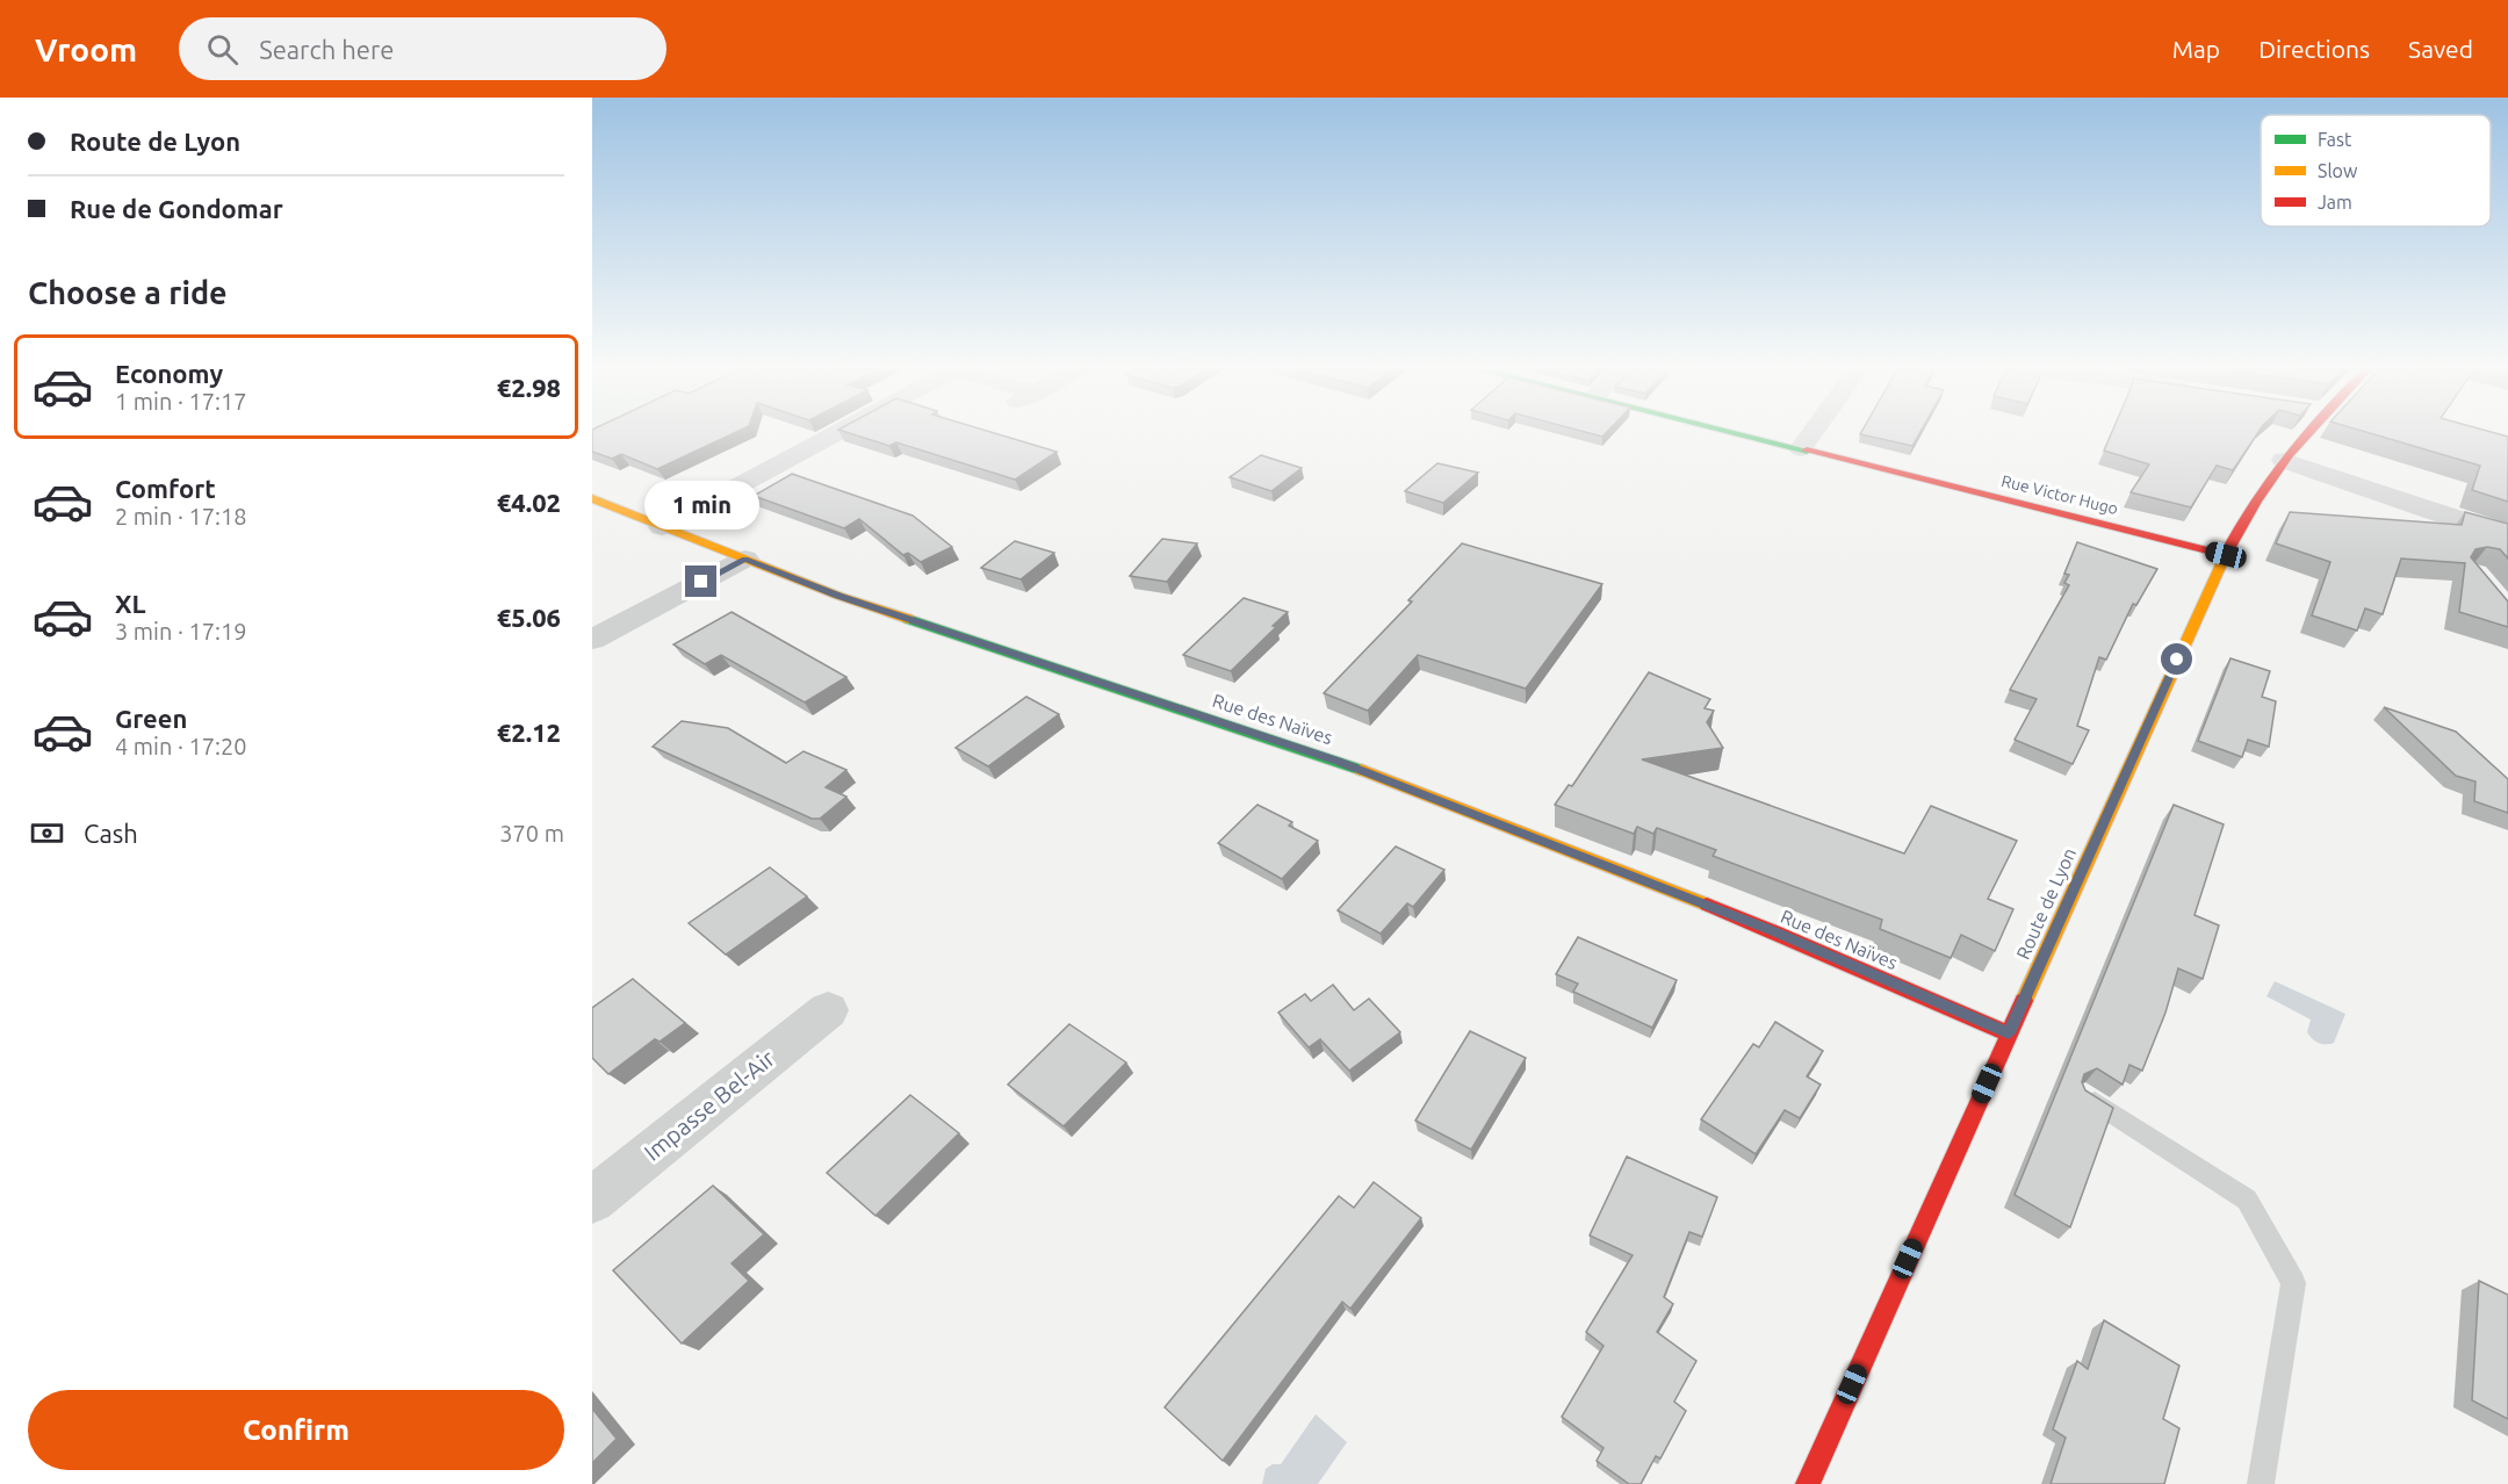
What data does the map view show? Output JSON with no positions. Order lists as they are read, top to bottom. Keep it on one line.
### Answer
{"streets":{"street":["Rue Victor Hugo","Rue des Naïves","Route de Lyon","Impasse Bel-Air"]},"crossings":[["Rue Victor Hugo","Route de Lyon"],["Rue des Naïves","Route de Lyon"]],"legend":["Fast","Slow","Jam"],"page":{"header":"Vroom","search":"Search here","nav":["Map","Directions","Saved"],"banner":["Route de Lyon","Rue de Gondomar"],"heading":"Choose a ride","list":[{"name":"Economy","note":"1 min · 17:17","value":"€2.98"},{"name":"Comfort","note":"2 min · 17:18","value":"€4.02"},{"name":"XL","note":"3 min · 17:19","value":"€5.06"},{"name":"Green","note":"4 min · 17:20","value":"€2.12"}],"bubble":"1 min","pay":["Cash","370 m"],"buttons":"Confirm"}}
